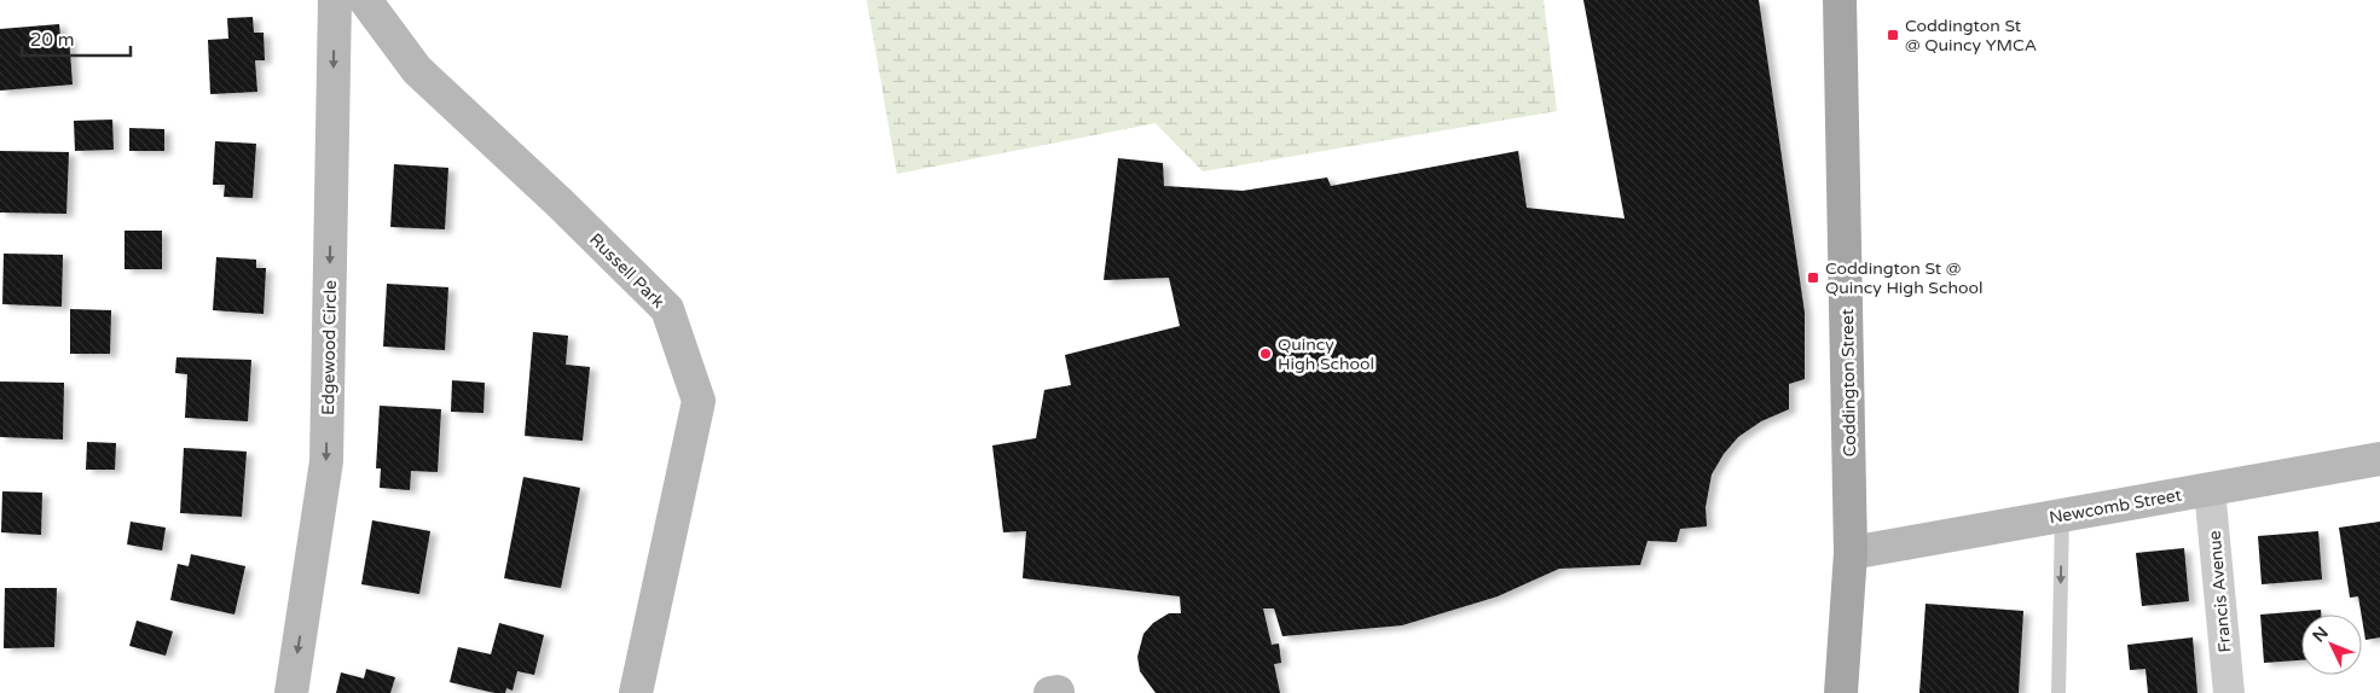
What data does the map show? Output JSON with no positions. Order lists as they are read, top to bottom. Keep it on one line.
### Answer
{"streets":{"main road":["Coddington Street"],"street":["Russell Park","Edgewood Circle","Newcomb Street","Francis Avenue"]},"crossings":[["Coddington Street","Newcomb Street"],["Newcomb Street","Francis Avenue"]],"one_way":["Edgewood Circle"],"places":{"transit":["Coddington St @ Quincy YMCA","Coddington St @ Quincy High School"],"other":["Quincy High School"]},"scale_bar":"20 m","north":"top left"}
